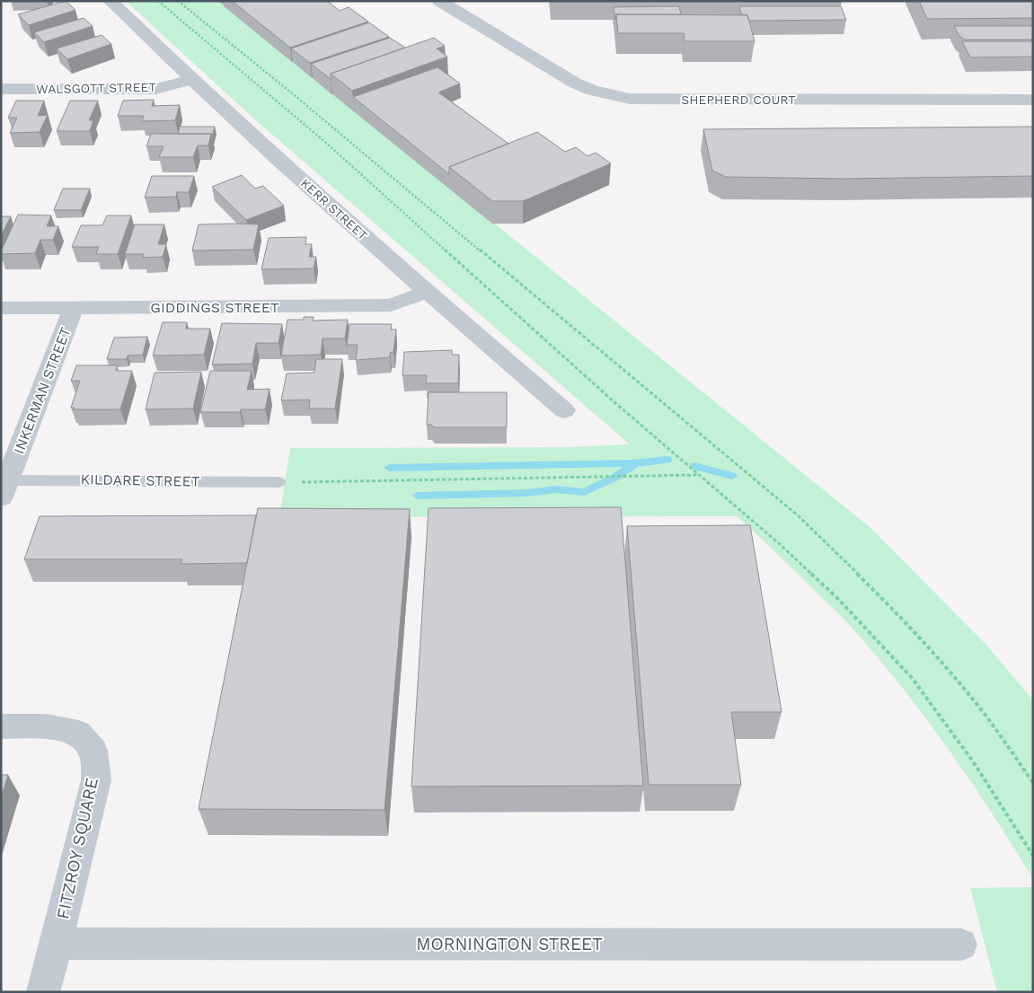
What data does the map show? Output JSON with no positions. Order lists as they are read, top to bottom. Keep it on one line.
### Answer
{"streets":{"street":["WALSGOTT STREET","SHEPHERD COURT","KERR STREET","GIDDINGS STREET","INKERMAN STREET","FITZROY SQUARE","MORNINGTON STREET"],"lane":["KILDARE STREET"]},"crossings":[["WALSGOTT STREET","KERR STREET"],["KERR STREET","GIDDINGS STREET"],["GIDDINGS STREET","INKERMAN STREET"],["INKERMAN STREET","KILDARE STREET"],["FITZROY SQUARE","MORNINGTON STREET"]]}
